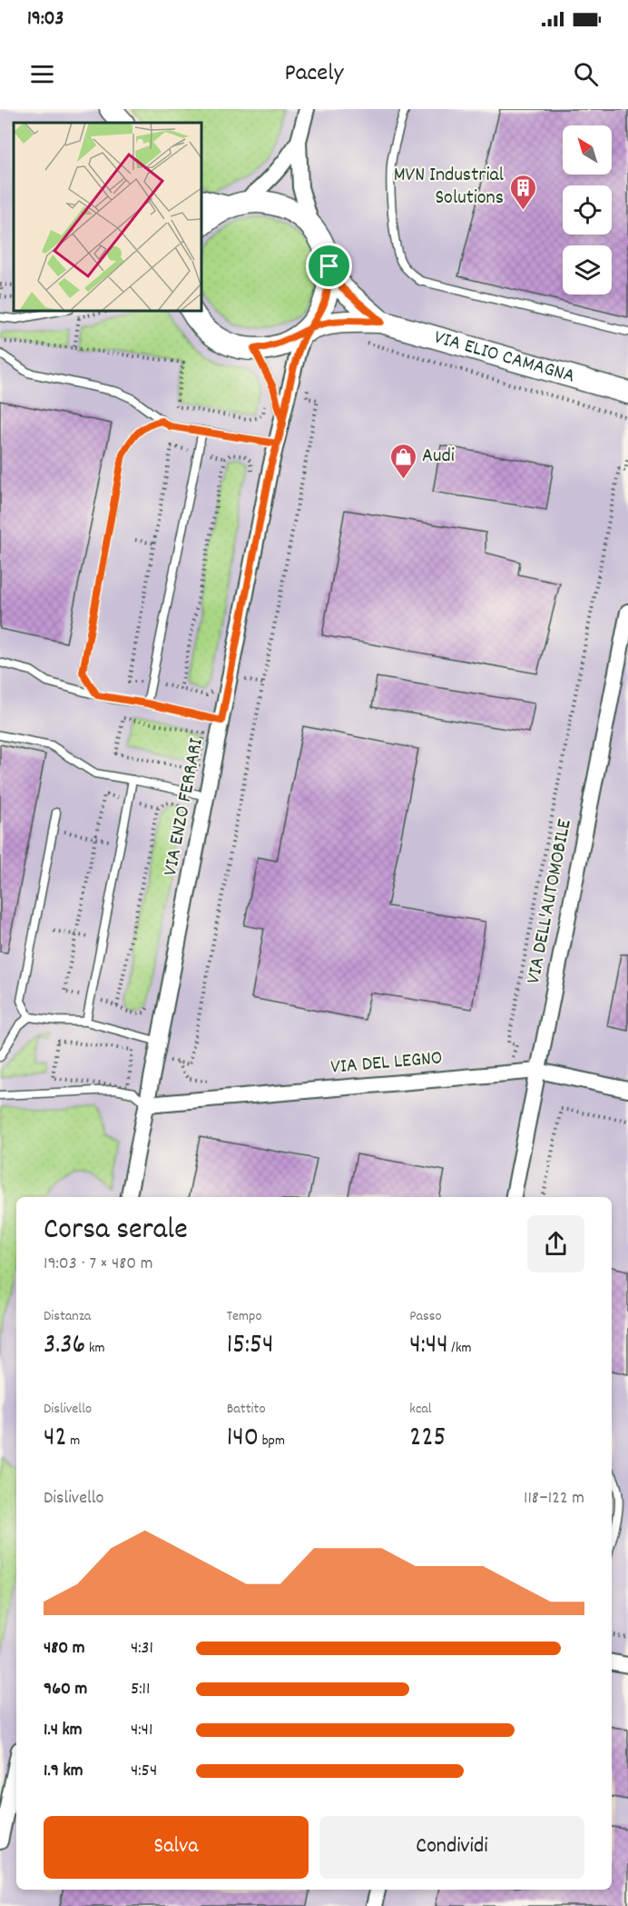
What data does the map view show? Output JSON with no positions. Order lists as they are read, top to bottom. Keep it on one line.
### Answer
{"streets":{"street":["VIA ELIO CAMAGNA","VIA ENZO FERRARI","VIA DELL'AUTOMOBILE","VIA DEL LEGNO"]},"crossings":[["VIA ELIO CAMAGNA","VIA ENZO FERRARI"],["VIA ENZO FERRARI","VIA DEL LEGNO"],["VIA DELL'AUTOMOBILE","VIA DEL LEGNO"]],"places":{"building":["MVN Industrial Solutions"],"shop":["Audi"]},"north":"top left","page":{"status":"19:03","header":"Pacely","heading":["Corsa serale","19:03 · 7 × 480 m"],"stats":[["Distanza","3.36 km"],["Tempo","15:54"],["Passo","4:44 /km"],["Dislivello","42 m"],["Battito","140 bpm"],["kcal","225"]],"chart":["Dislivello","118–122 m"],"list":[{"name":"480 m","note":"4:31"},{"name":"960 m","note":"5:11"},{"name":"1.4 km","note":"4:41"},{"name":"1.9 km","note":"4:54"}],"buttons":["Salva","Condividi"]}}
